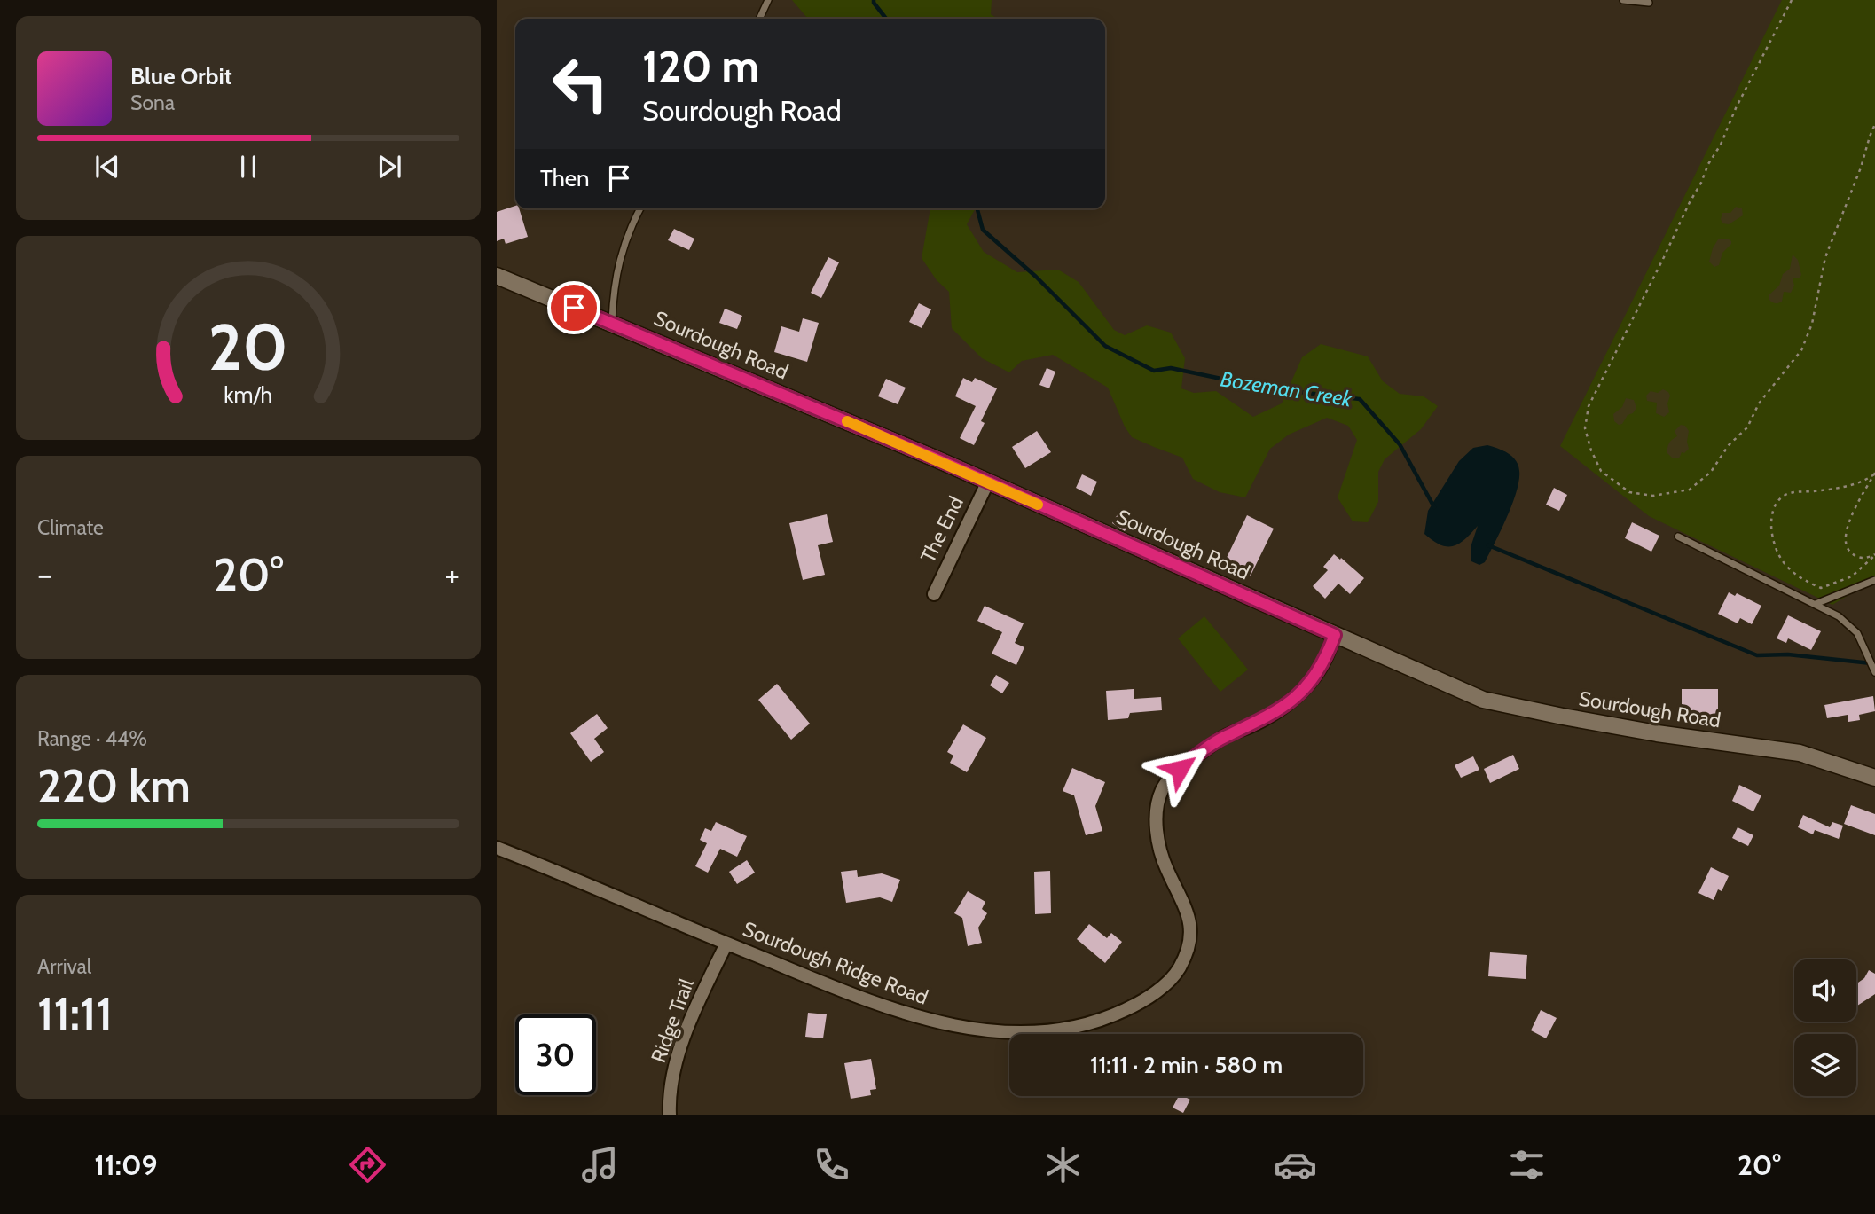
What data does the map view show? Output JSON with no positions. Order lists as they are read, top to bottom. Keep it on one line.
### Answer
{"streets":{"street":["Sourdough Road","The End","Sourdough Ridge Road","Ridge Trail"]},"crossings":[["Sourdough Road","The End"],["Sourdough Road","Sourdough Ridge Road"],["Sourdough Ridge Road","Ridge Trail"]],"water":["Bozeman Creek"],"page":{"turn":["120 m","Sourdough Road"],"song":["Blue Orbit","Sona"],"then":"Then","tile":["Climate",["Range · 44%","220 km"],["Arrival","11:11"]],"heat":["−","20°","+"],"limit":"30","trip":"11:11 · 2 min · 580 m","tabs":["11:09","20°"],"gauge":["20","km/h"]}}
